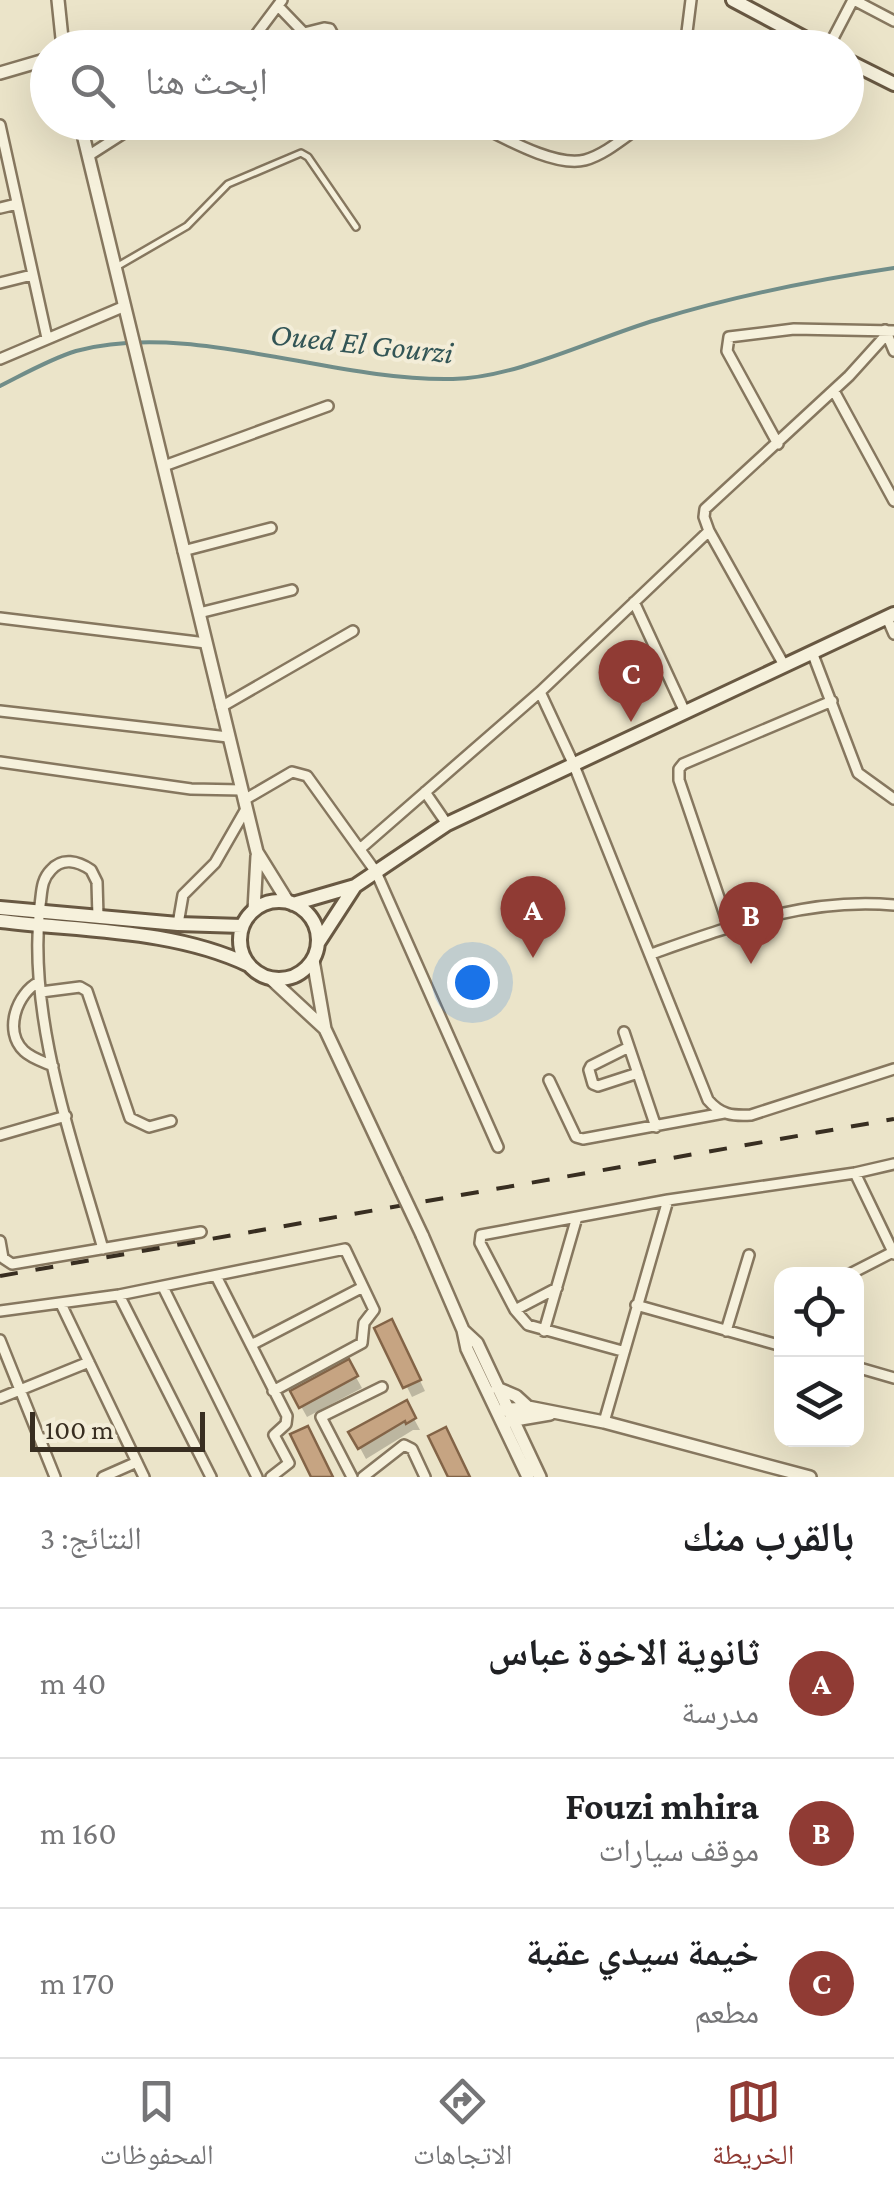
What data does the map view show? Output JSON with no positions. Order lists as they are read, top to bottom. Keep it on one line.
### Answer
{"water":["Oued El Gourzi"],"scale_bar":"100 m","page":{"search":"ابحث هنا","pins":["C","A","B"],"scale":"100 m","heading":["بالقرب منك","النتائج: 3"],"list":[{"mark":"A","name":"ثانوية الاخوة عباس","note":"مدرسة","value":"40 m"},{"mark":"B","name":"Fouzi mhira","note":"موقف سيارات","value":"160 m"},{"mark":"C","name":"خيمة سيدي عقبة","note":"مطعم","value":"170 m"}],"nav":["الخريطة","الاتجاهات","المحفوظات"]}}
